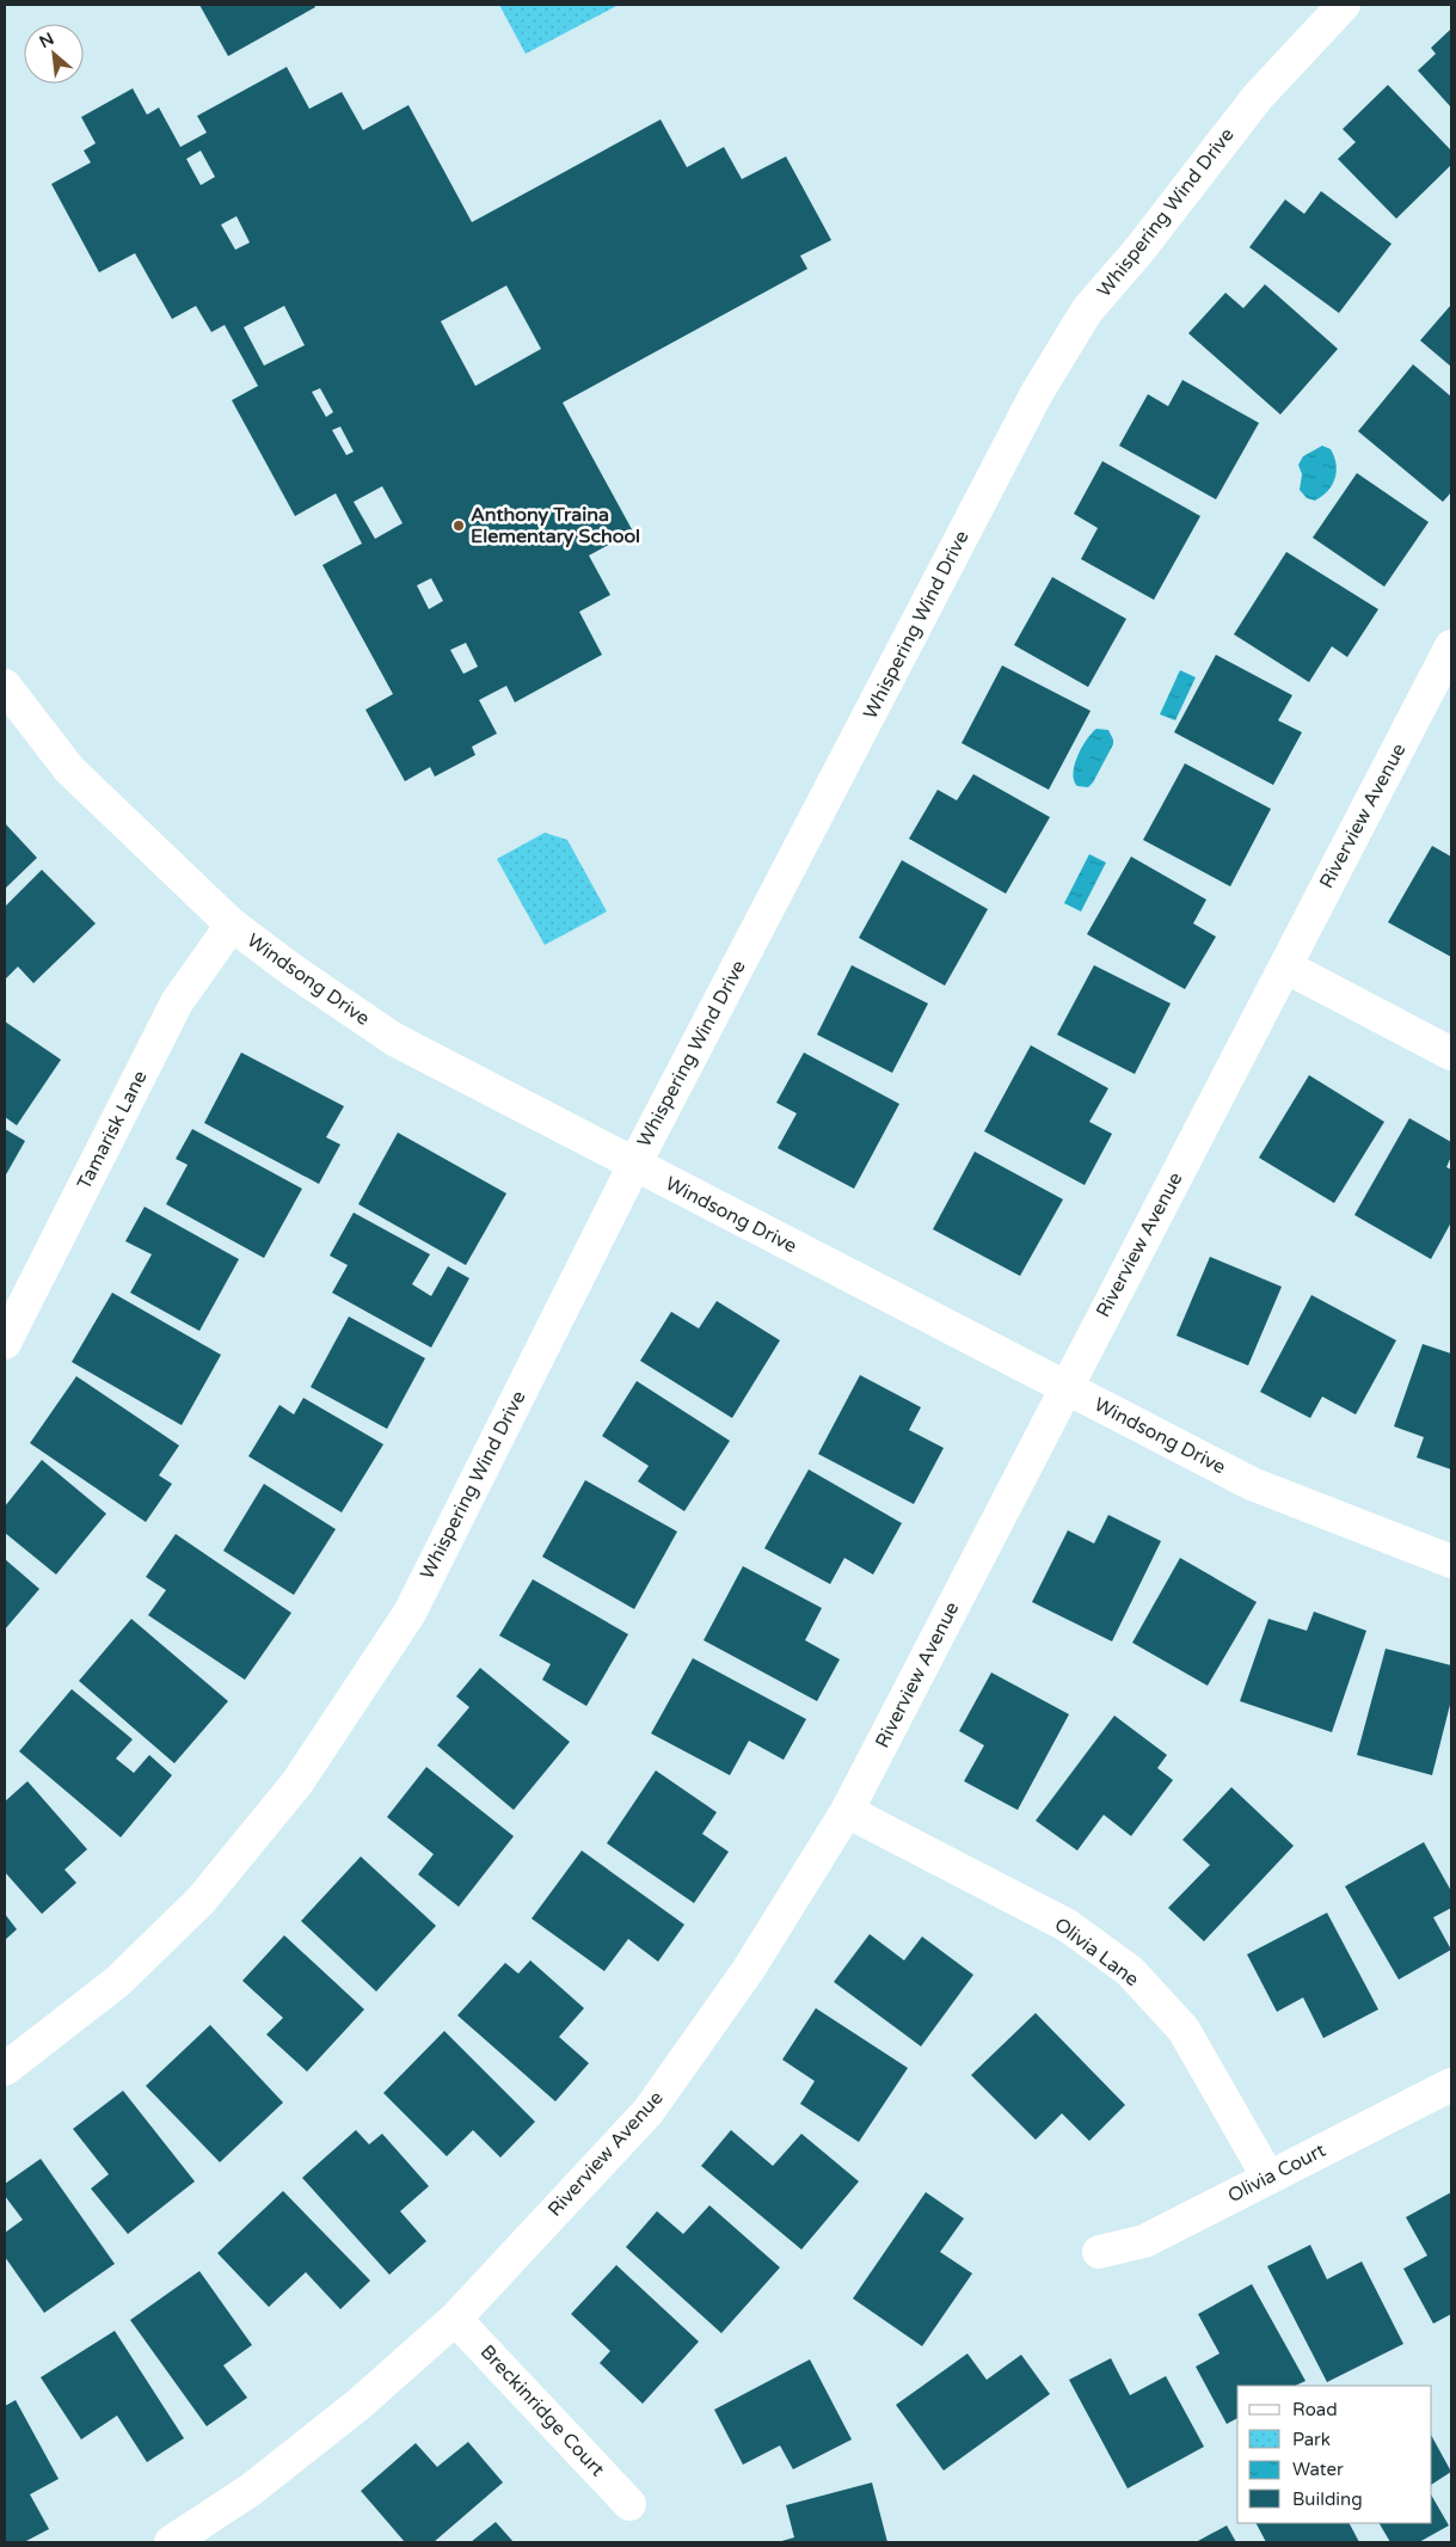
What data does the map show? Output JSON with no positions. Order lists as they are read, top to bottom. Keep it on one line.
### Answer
{"streets":{"street":["Whispering Wind Drive","Riverview Avenue","Windsong Drive","Tamarisk Lane","Olivia Lane","Olivia Court","Breckinridge Court"]},"crossings":[["Whispering Wind Drive","Windsong Drive"],["Riverview Avenue","Windsong Drive"],["Riverview Avenue","Olivia Lane"],["Riverview Avenue","Breckinridge Court"],["Windsong Drive","Tamarisk Lane"],["Olivia Lane","Olivia Court"]],"places":["Anthony Traina Elementary School"],"legend":["Road","Park","Water","Building"],"north":"top left"}
